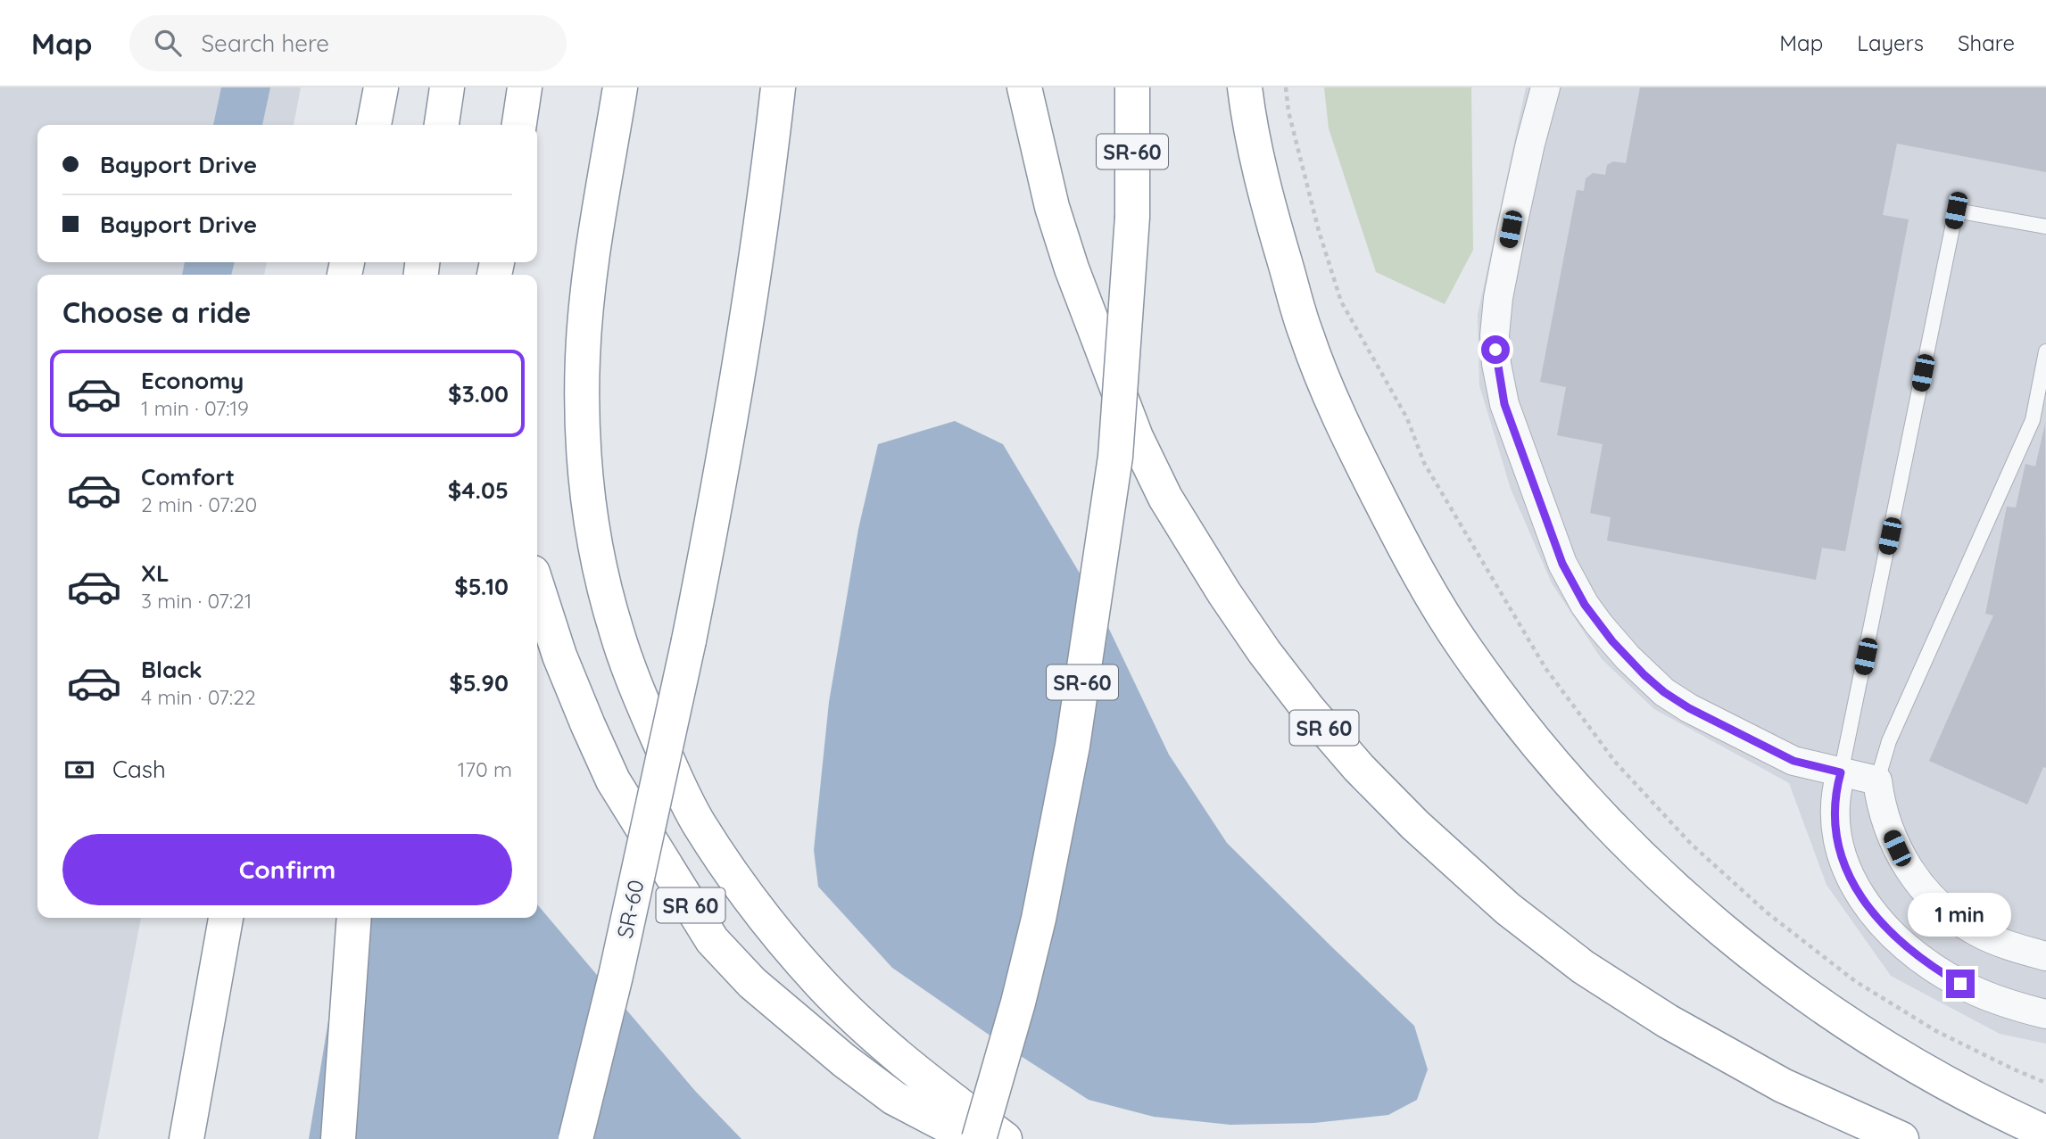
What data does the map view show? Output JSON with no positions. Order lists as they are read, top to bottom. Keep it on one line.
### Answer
{"streets":{"highway":["SR-60","SR 60"]},"page":{"header":"Map","search":"Search here","nav":["Map","Layers","Share"],"banner":["Bayport Drive","Bayport Drive"],"heading":"Choose a ride","list":[{"name":"Economy","note":"1 min · 07:19","value":"$3.00"},{"name":"Comfort","note":"2 min · 07:20","value":"$4.05"},{"name":"XL","note":"3 min · 07:21","value":"$5.10"},{"name":"Black","note":"4 min · 07:22","value":"$5.90"}],"pay":["Cash","170 m"],"buttons":"Confirm","bubble":"1 min"}}
